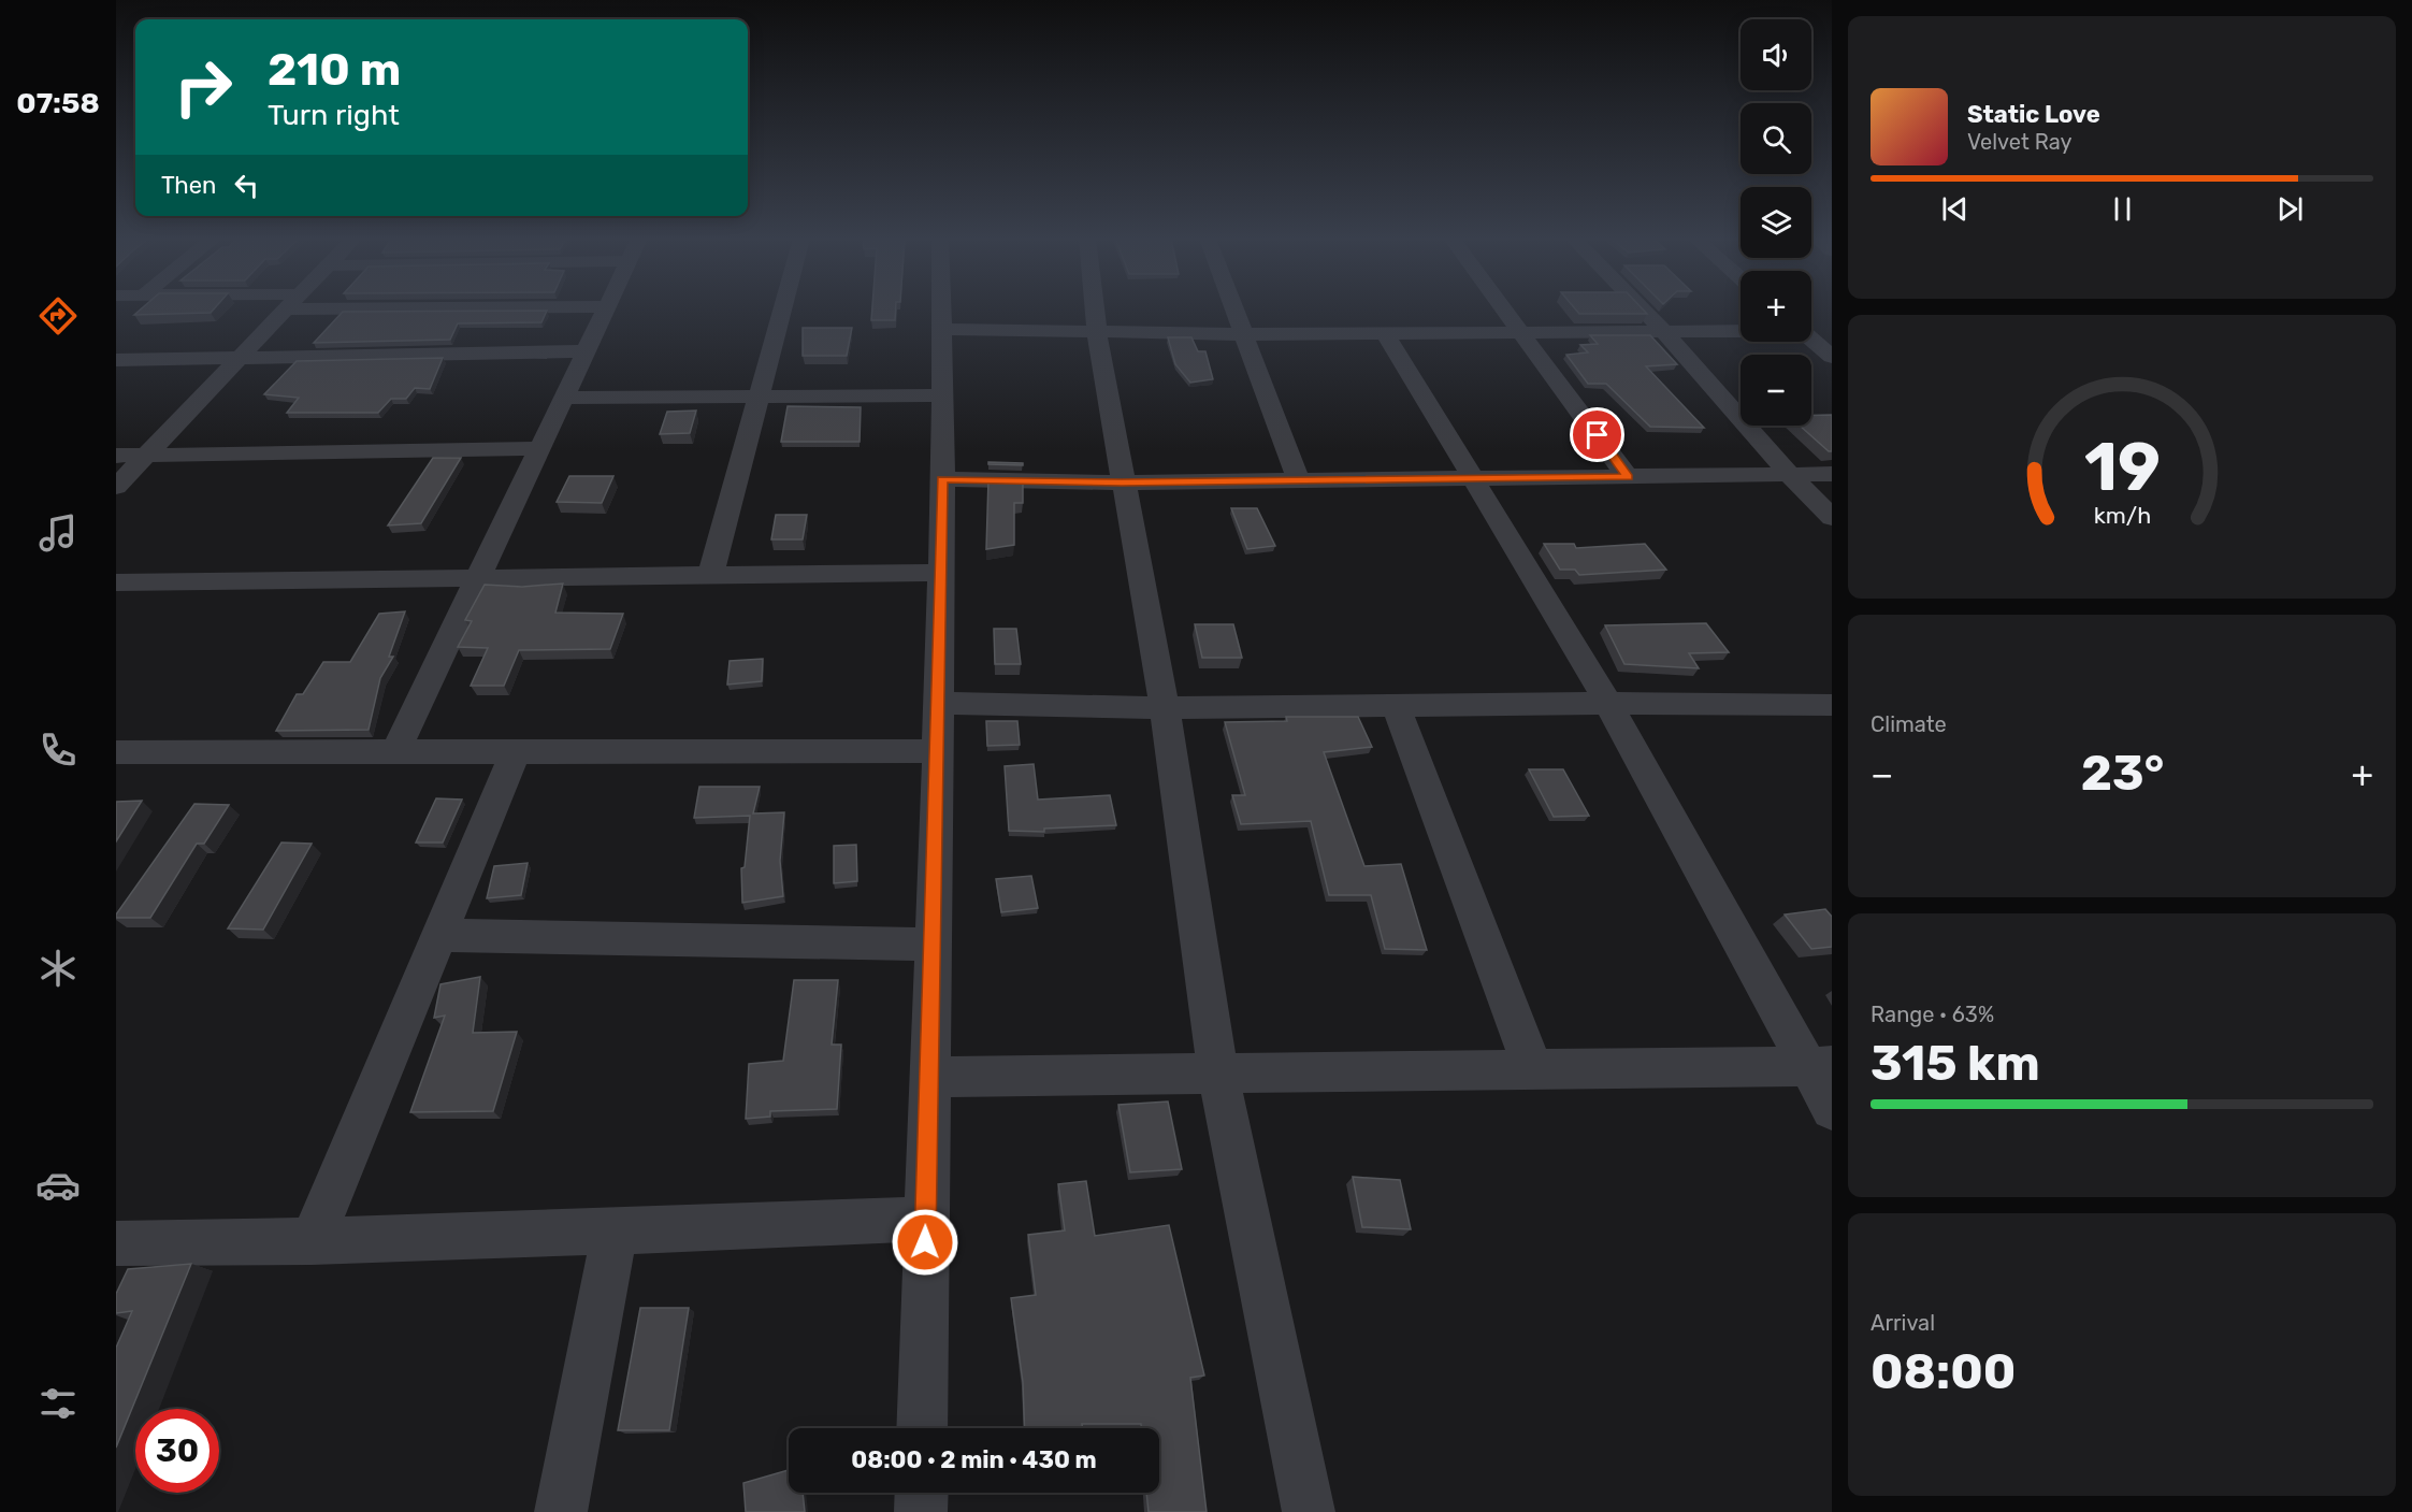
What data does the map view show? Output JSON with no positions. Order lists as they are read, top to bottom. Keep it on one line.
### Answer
{"page":{"tabs":"07:58","map_buttons":["+","−"],"turn":["210 m","Turn right"],"song":["Static Love","Velvet Ray"],"then":"Then","tile":["Climate",["Range · 63%","315 km"],["Arrival","08:00"]],"heat":["−","23°","+"],"limit":"30","trip":"08:00 · 2 min · 430 m","gauge":["19","km/h"]}}
